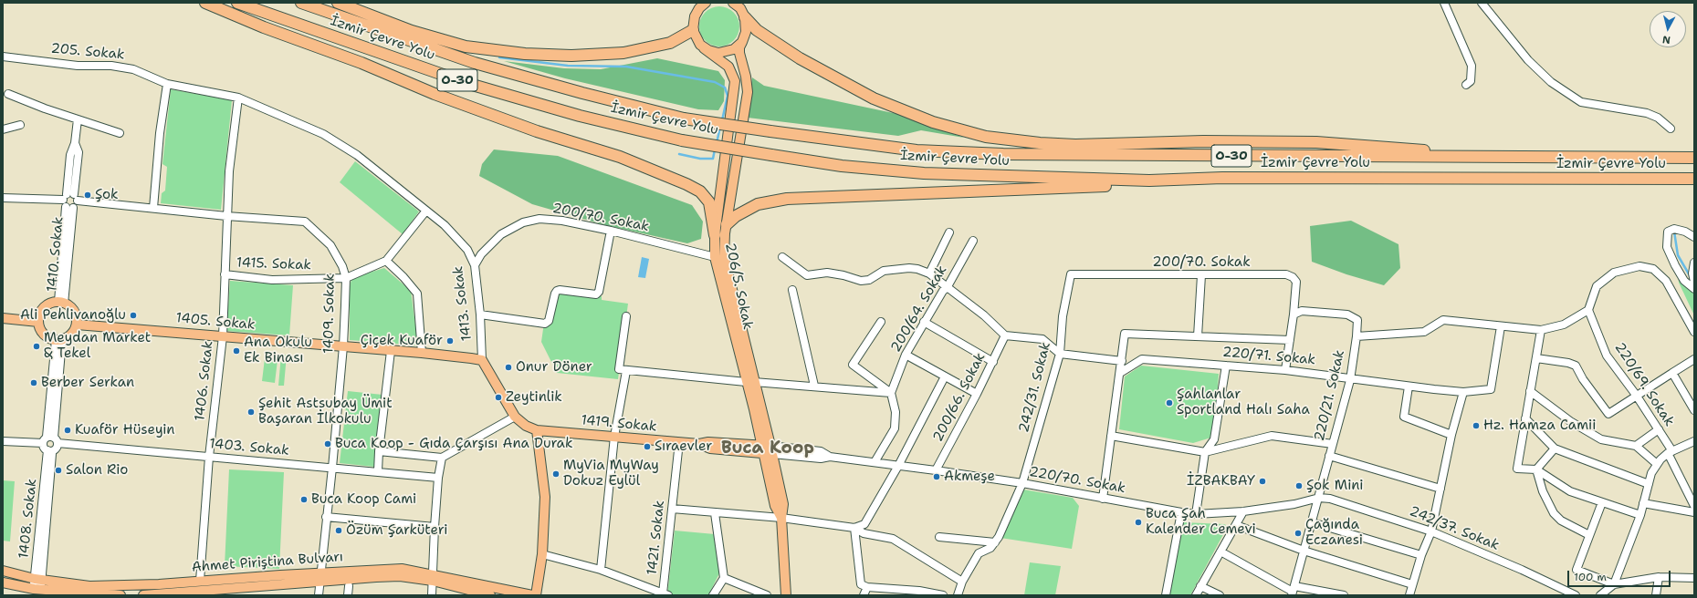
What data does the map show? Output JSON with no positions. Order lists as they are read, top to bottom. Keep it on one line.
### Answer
{"streets":{"highway":["İzmir Çevre Yolu","O-30"],"main road":["206/5. Sokak","1413. Sokak","1405. Sokak","1419. Sokak","Ahmet Piriştina Bulvarı"],"street":["205. Sokak","200/70. Sokak","1410. Sokak","1415. Sokak","200/64. Sokak","1409. Sokak","220/71. Sokak","1406. Sokak","220/69. Sokak","242/31. Sokak","220/21. Sokak","200/66. Sokak","1403. Sokak","220/70. Sokak","1408. Sokak","242/37. Sokak","1421. Sokak"]},"crossings":[["205. Sokak","1413. Sokak"],["200/70. Sokak","206/5. Sokak"],["200/70. Sokak","1413. Sokak"],["200/70. Sokak","242/31. Sokak"],["200/70. Sokak","220/21. Sokak"],["1410. Sokak","1409. Sokak"],["1410. Sokak","1405. Sokak"],["1415. Sokak","1413. Sokak"],["1415. Sokak","1409. Sokak"],["1415. Sokak","1406. Sokak"],["206/5. Sokak","1419. Sokak"],["206/5. Sokak","220/70. Sokak"],["1413. Sokak","1405. Sokak"],["1413. Sokak","1406. Sokak"],["1413. Sokak","1419. Sokak"],["1409. Sokak","1405. Sokak"],["1409. Sokak","1406. Sokak"],["1409. Sokak","1403. Sokak"],["1409. Sokak","Ahmet Piriştina Bulvarı"],["1405. Sokak","1406. Sokak"],["220/71. Sokak","220/21. Sokak"],["1406. Sokak","1403. Sokak"],["1406. Sokak","Ahmet Piriştina Bulvarı"],["242/31. Sokak","220/70. Sokak"],["220/21. Sokak","220/70. Sokak"],["220/21. Sokak","242/37. Sokak"],["200/66. Sokak","220/70. Sokak"],["1419. Sokak","220/70. Sokak"],["1419. Sokak","1421. Sokak"],["220/70. Sokak","242/37. Sokak"],["1408. Sokak","Ahmet Piriştina Bulvarı"]],"districts":["Buca Koop"],"places":["Şok","Ali Pehlivanoğlu","Çiçek Kuaför","Meydan Market & Tekel","Ana Okulu Ek Binası","Onur Döner","Berber Serkan","Zeytinlik","Şahlanlar Sportland Halı Saha","Şehit Astsubay Ümit Başaran İlkokulu","Hz. Hamza Camii","Kuaför Hüseyin","Buca Koop - Gıda Çarşısı Ana Durak","Sıraevler","Salon Rio","MyVia MyWay Dokuz Eylül","Akmeşe","İZBAKBAY","Şok Mini","Buca Koop Cami","Buca Şah Kalender Cemevi","Özüm Şarküteri","Çağında Eczanesi"],"scale_bar":"100 m","north":"bottom"}
